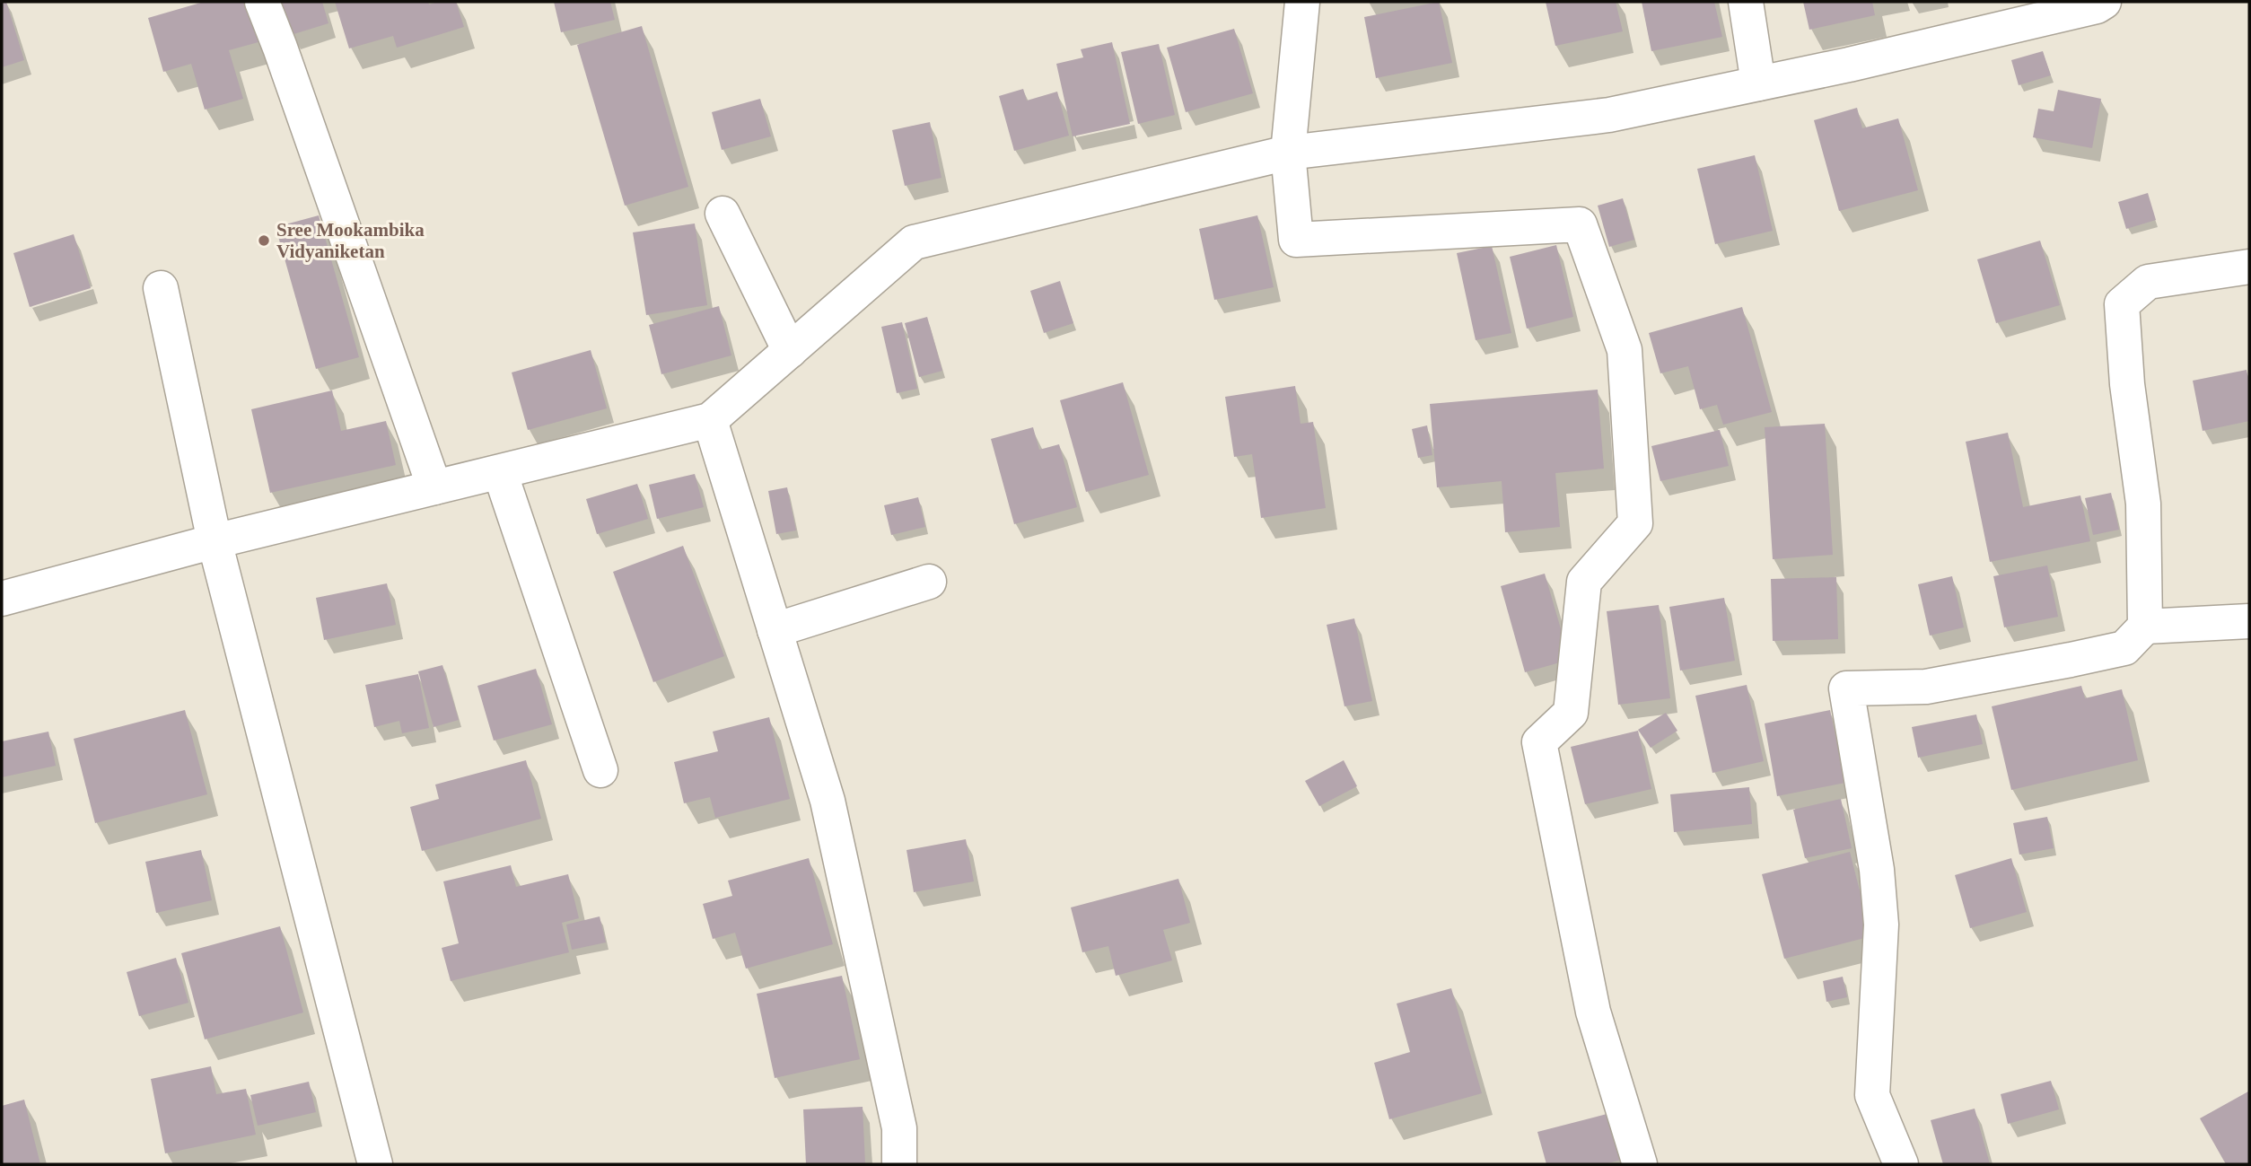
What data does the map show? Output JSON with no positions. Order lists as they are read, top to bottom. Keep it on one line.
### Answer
{"places":["Sree Mookambika Vidyaniketan"]}
